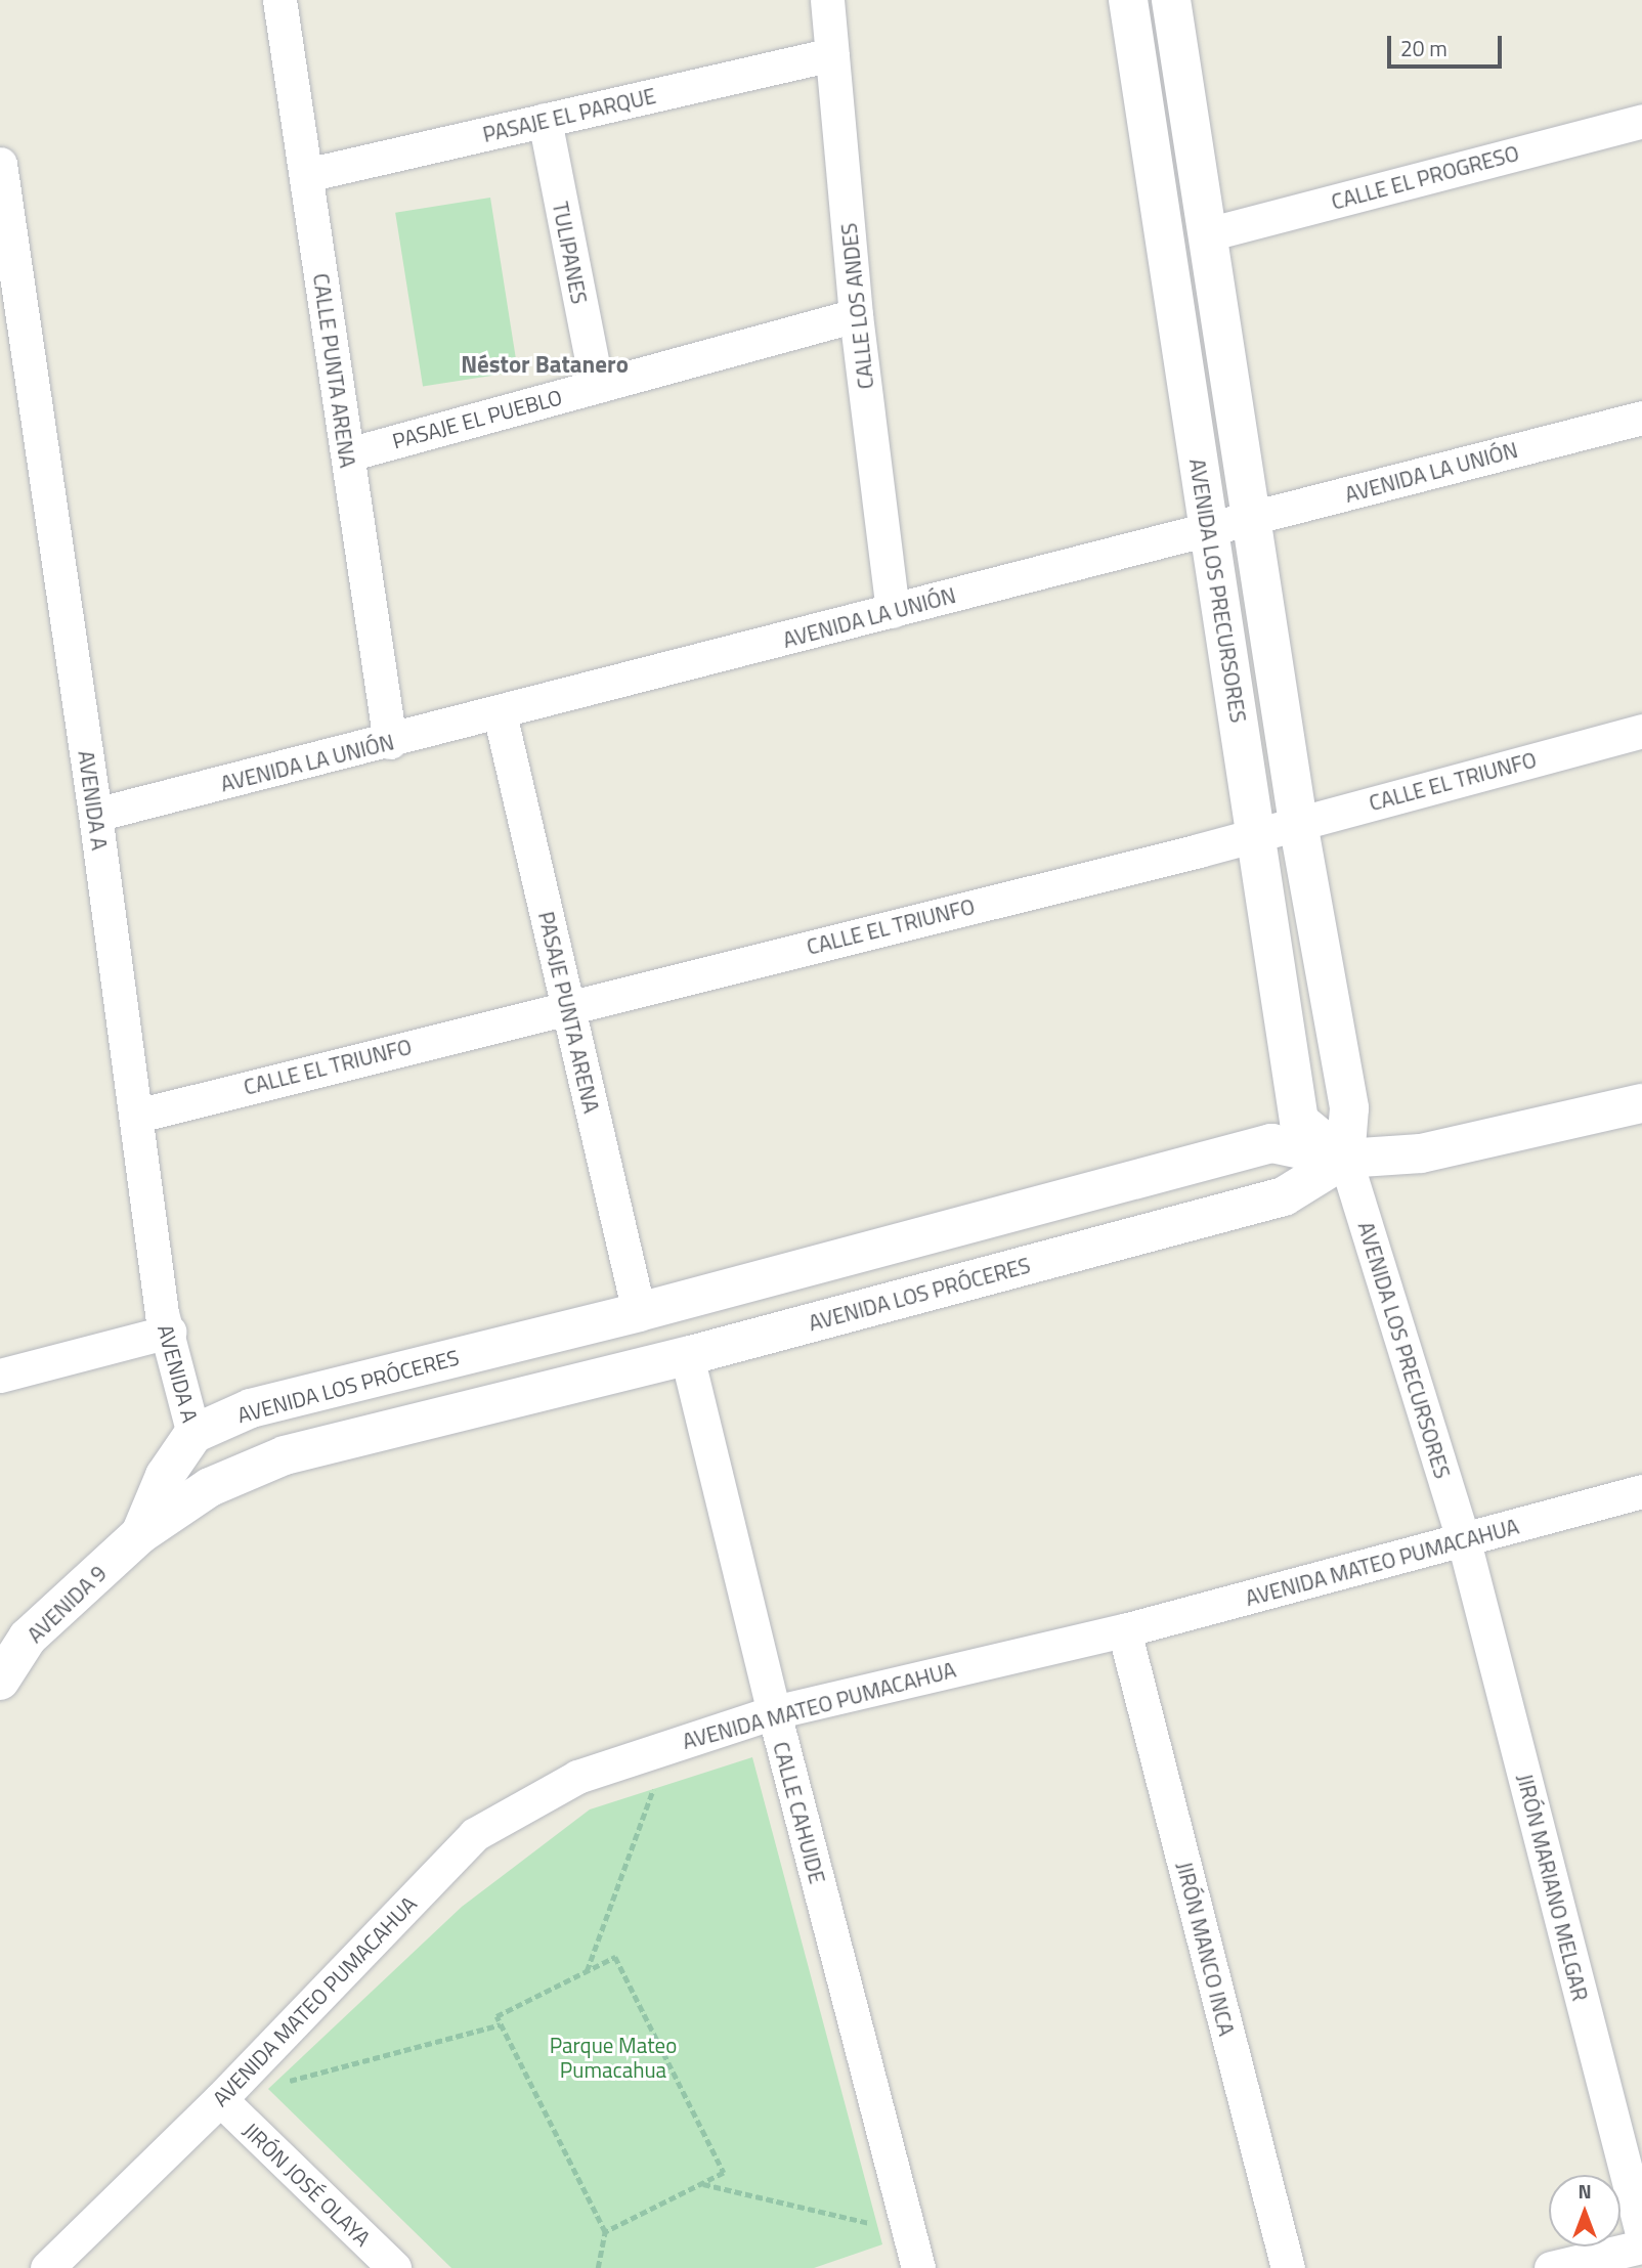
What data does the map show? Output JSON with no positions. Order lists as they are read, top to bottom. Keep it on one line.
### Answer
{"streets":{"street":["PASAJE EL PARQUE","CALLE EL PROGRESO","TULIPANES","CALLE LOS ANDES","CALLE PUNTA ARENA","PASAJE EL PUEBLO","AVENIDA LA UNIÓN","AVENIDA LOS PRECURSORES","CALLE EL TRIUNFO","AVENIDA A","PASAJE PUNTA ARENA","AVENIDA LOS PRÓCERES","AVENIDA MATEO PUMACAHUA","AVENIDA 9","CALLE CAHUIDE","JIRÓN MARIANO MELGAR","JIRÓN MANCO INCA","JIRÓN JOSÉ OLAYA"]},"crossings":[["PASAJE EL PARQUE","TULIPANES"],["PASAJE EL PARQUE","CALLE LOS ANDES"],["PASAJE EL PARQUE","CALLE PUNTA ARENA"],["CALLE EL PROGRESO","AVENIDA LOS PRECURSORES"],["TULIPANES","PASAJE EL PUEBLO"],["CALLE LOS ANDES","PASAJE EL PUEBLO"],["CALLE LOS ANDES","AVENIDA LA UNIÓN"],["CALLE PUNTA ARENA","PASAJE EL PUEBLO"],["CALLE PUNTA ARENA","AVENIDA LA UNIÓN"],["AVENIDA LA UNIÓN","AVENIDA LOS PRECURSORES"],["AVENIDA LA UNIÓN","AVENIDA A"],["AVENIDA LA UNIÓN","PASAJE PUNTA ARENA"],["AVENIDA LOS PRECURSORES","CALLE EL TRIUNFO"],["AVENIDA LOS PRECURSORES","AVENIDA LOS PRÓCERES"],["AVENIDA LOS PRECURSORES","AVENIDA MATEO PUMACAHUA"],["AVENIDA LOS PRECURSORES","JIRÓN MARIANO MELGAR"],["CALLE EL TRIUNFO","AVENIDA A"],["CALLE EL TRIUNFO","PASAJE PUNTA ARENA"],["AVENIDA A","AVENIDA LOS PRÓCERES"],["PASAJE PUNTA ARENA","AVENIDA LOS PRÓCERES"],["AVENIDA LOS PRÓCERES","AVENIDA 9"],["AVENIDA LOS PRÓCERES","CALLE CAHUIDE"],["AVENIDA MATEO PUMACAHUA","CALLE CAHUIDE"],["AVENIDA MATEO PUMACAHUA","JIRÓN MARIANO MELGAR"],["AVENIDA MATEO PUMACAHUA","JIRÓN MANCO INCA"],["AVENIDA MATEO PUMACAHUA","JIRÓN JOSÉ OLAYA"]],"districts":["Néstor Batanero"],"parks":["Parque Mateo Pumacahua"],"scale_bar":"20 m","north":"top"}
